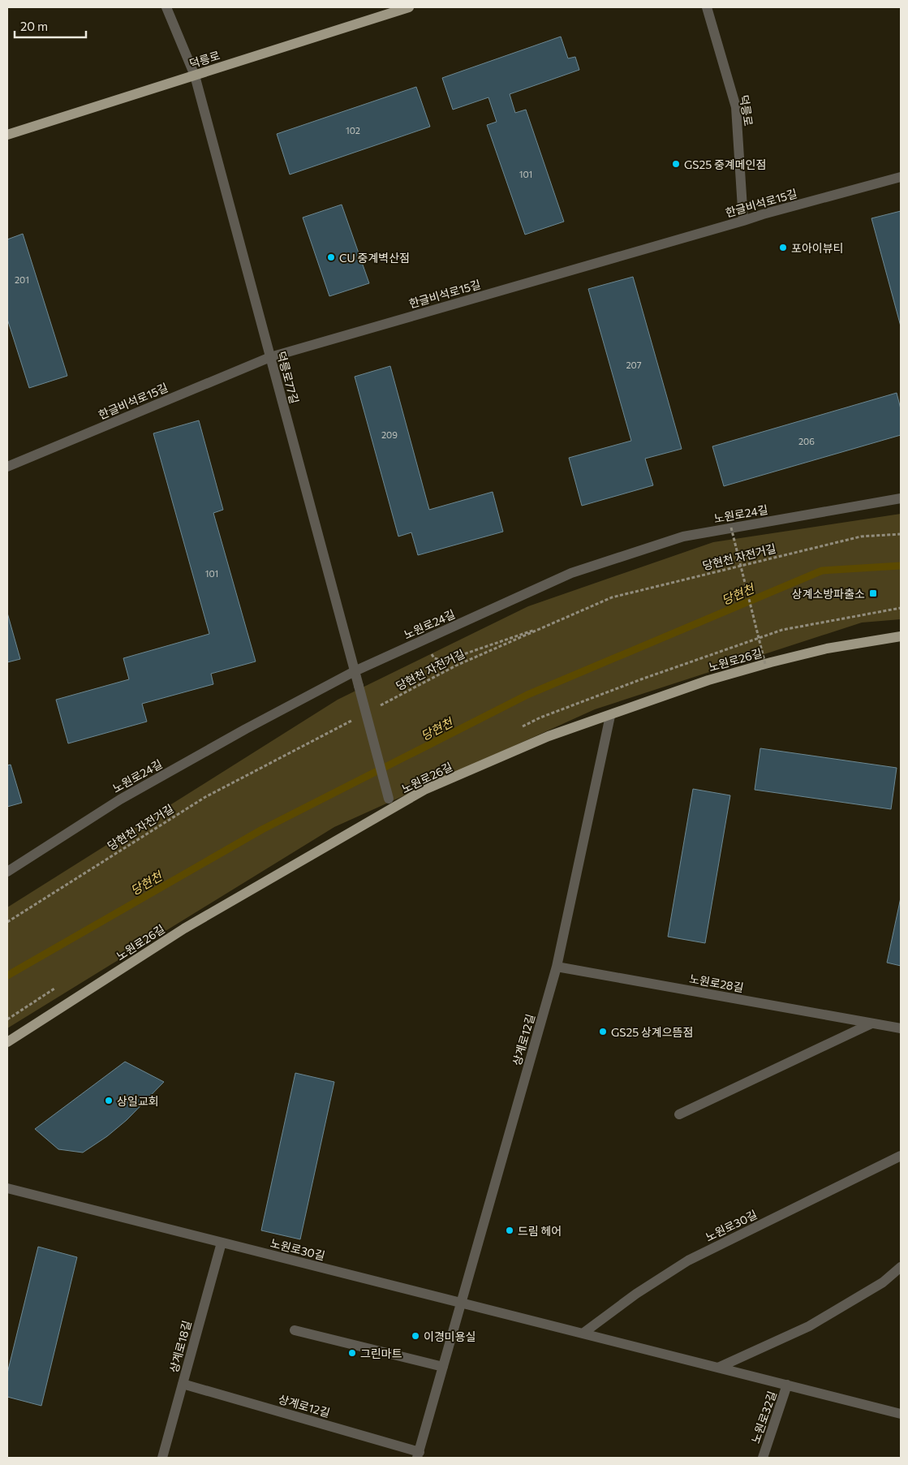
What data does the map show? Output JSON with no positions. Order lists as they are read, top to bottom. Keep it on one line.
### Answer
{"streets":{"main road":["덕릉로","노원로26길"],"street":["한글비석로15길","덕릉로77길","노원로24길","노원로28길","상계로12길","노원로30길","상계로18길","노원로32길"],"path":["당현천 자전거길"]},"crossings":[["덕릉로","한글비석로15길"],["덕릉로","덕릉로77길"],["한글비석로15길","덕릉로77길"],["덕릉로77길","노원로24길"],["덕릉로77길","노원로26길"],["노원로26길","상계로12길"],["노원로28길","상계로12길"],["상계로12길","노원로30길"],["상계로12길","상계로18길"],["노원로30길","상계로18길"],["노원로30길","노원로32길"]],"water":["당현천"],"places":{"other":["GS25 중계메인점","포아이뷰티","CU 중계벽산점","GS25 상계으뜸점","상일교회","드림 헤어","이경미용실","그린마트"],"transit":["상계소방파출소"]},"house_numbers":["102","101","201","207","209","206","101"],"scale_bar":"20 m"}
